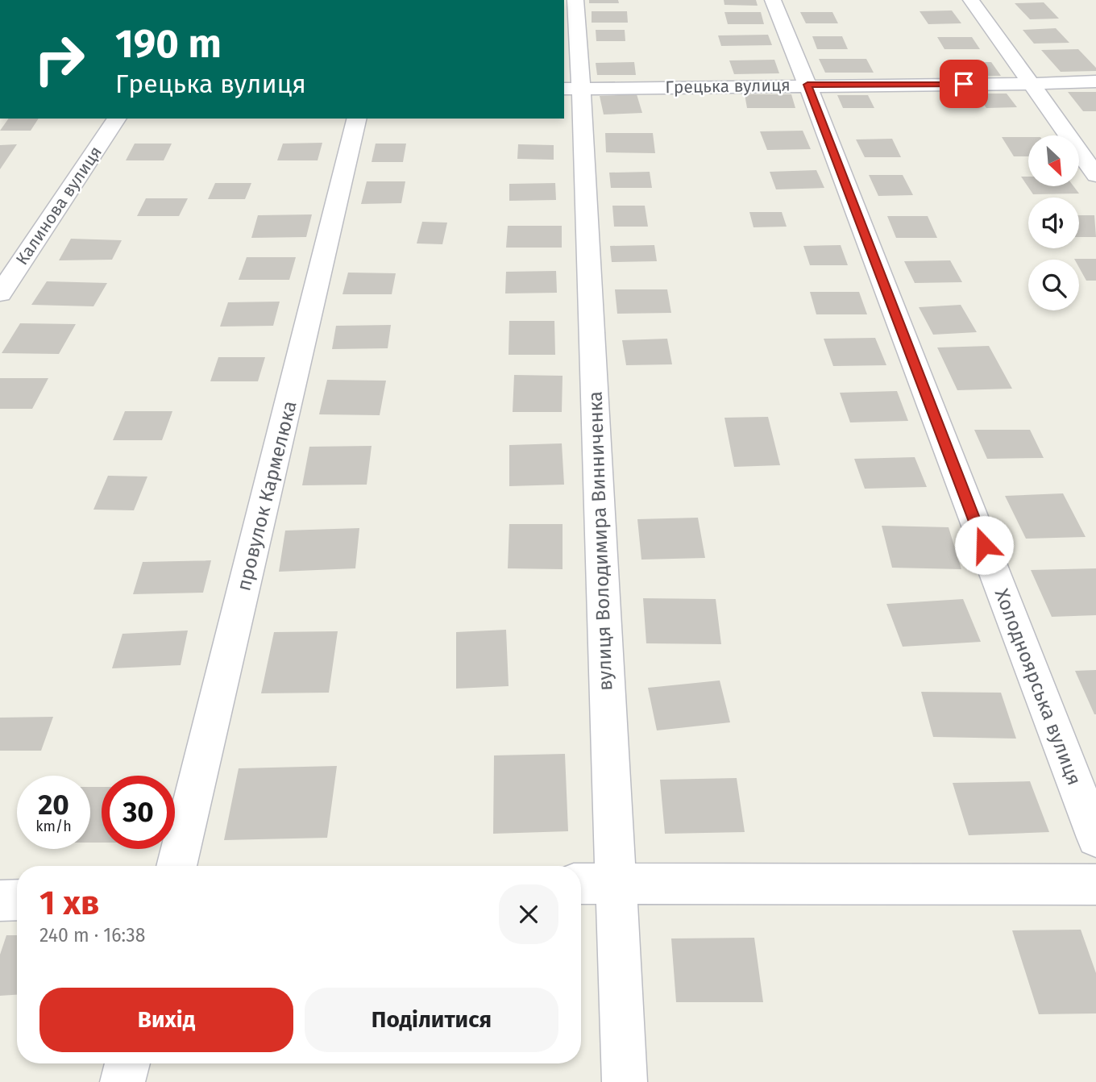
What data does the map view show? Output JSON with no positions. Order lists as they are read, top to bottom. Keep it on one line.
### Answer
{"streets":{"street":["Грецька вулиця","Калинова вулиця","провулок Кармелюка","вулиця Володимира Винниченка","Холодноярська вулиця"]},"crossings":[["Грецька вулиця","вулиця Володимира Винниченка"],["Грецька вулиця","Холодноярська вулиця"]],"north":"bottom right","page":{"turn":["190 m","Грецька вулиця"],"speed":"20 km/h","limit":"30","heading":["1 хв","240 m · 16:38"],"buttons":["Вихід","Поділитися"]}}
